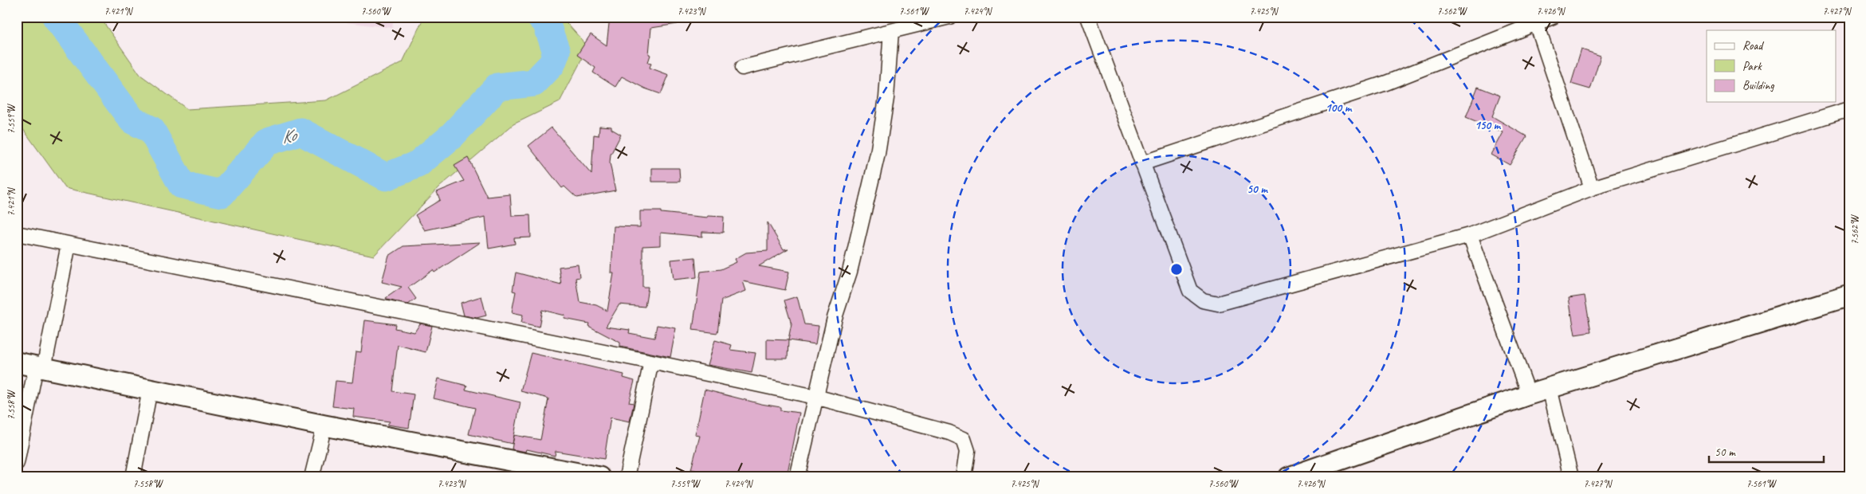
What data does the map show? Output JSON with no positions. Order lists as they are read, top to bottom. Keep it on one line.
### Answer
{"water":["Ko"],"legend":["Road","Park","Building"],"scale_bar":"50 m","coordinates":["7.421°N","7.560°W","7.423°N","7.561°W","7.424°N","7.425°N","7.562°W","7.426°N","7.427°N","7.559°W","7.558°W"],"rings":["100 m","150 m","50 m"]}
